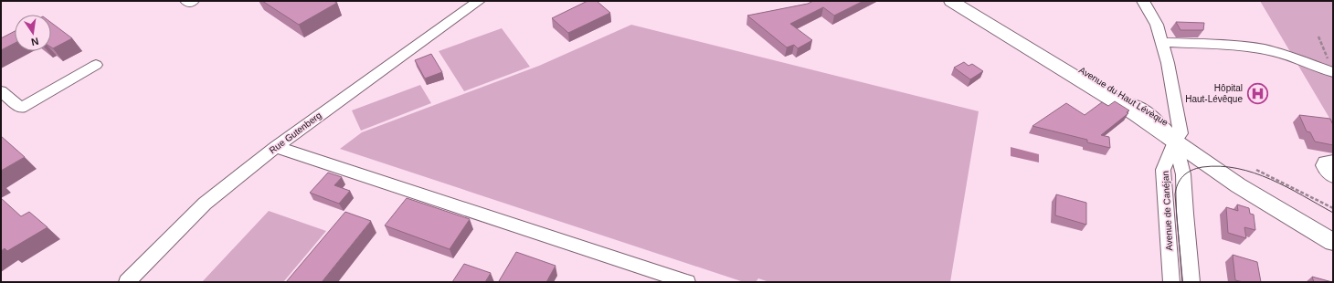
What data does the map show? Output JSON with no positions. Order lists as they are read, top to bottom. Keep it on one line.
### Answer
{"streets":{"main road":["Avenue du Haut Lévèque"],"street":["Rue Gutenberg","Avenue de Canéjan"]},"crossings":[["Avenue du Haut Lévèque","Avenue de Canéjan"]],"places":{"hospital":["Hôpital Haut-Lévêque"]},"north":"bottom"}
